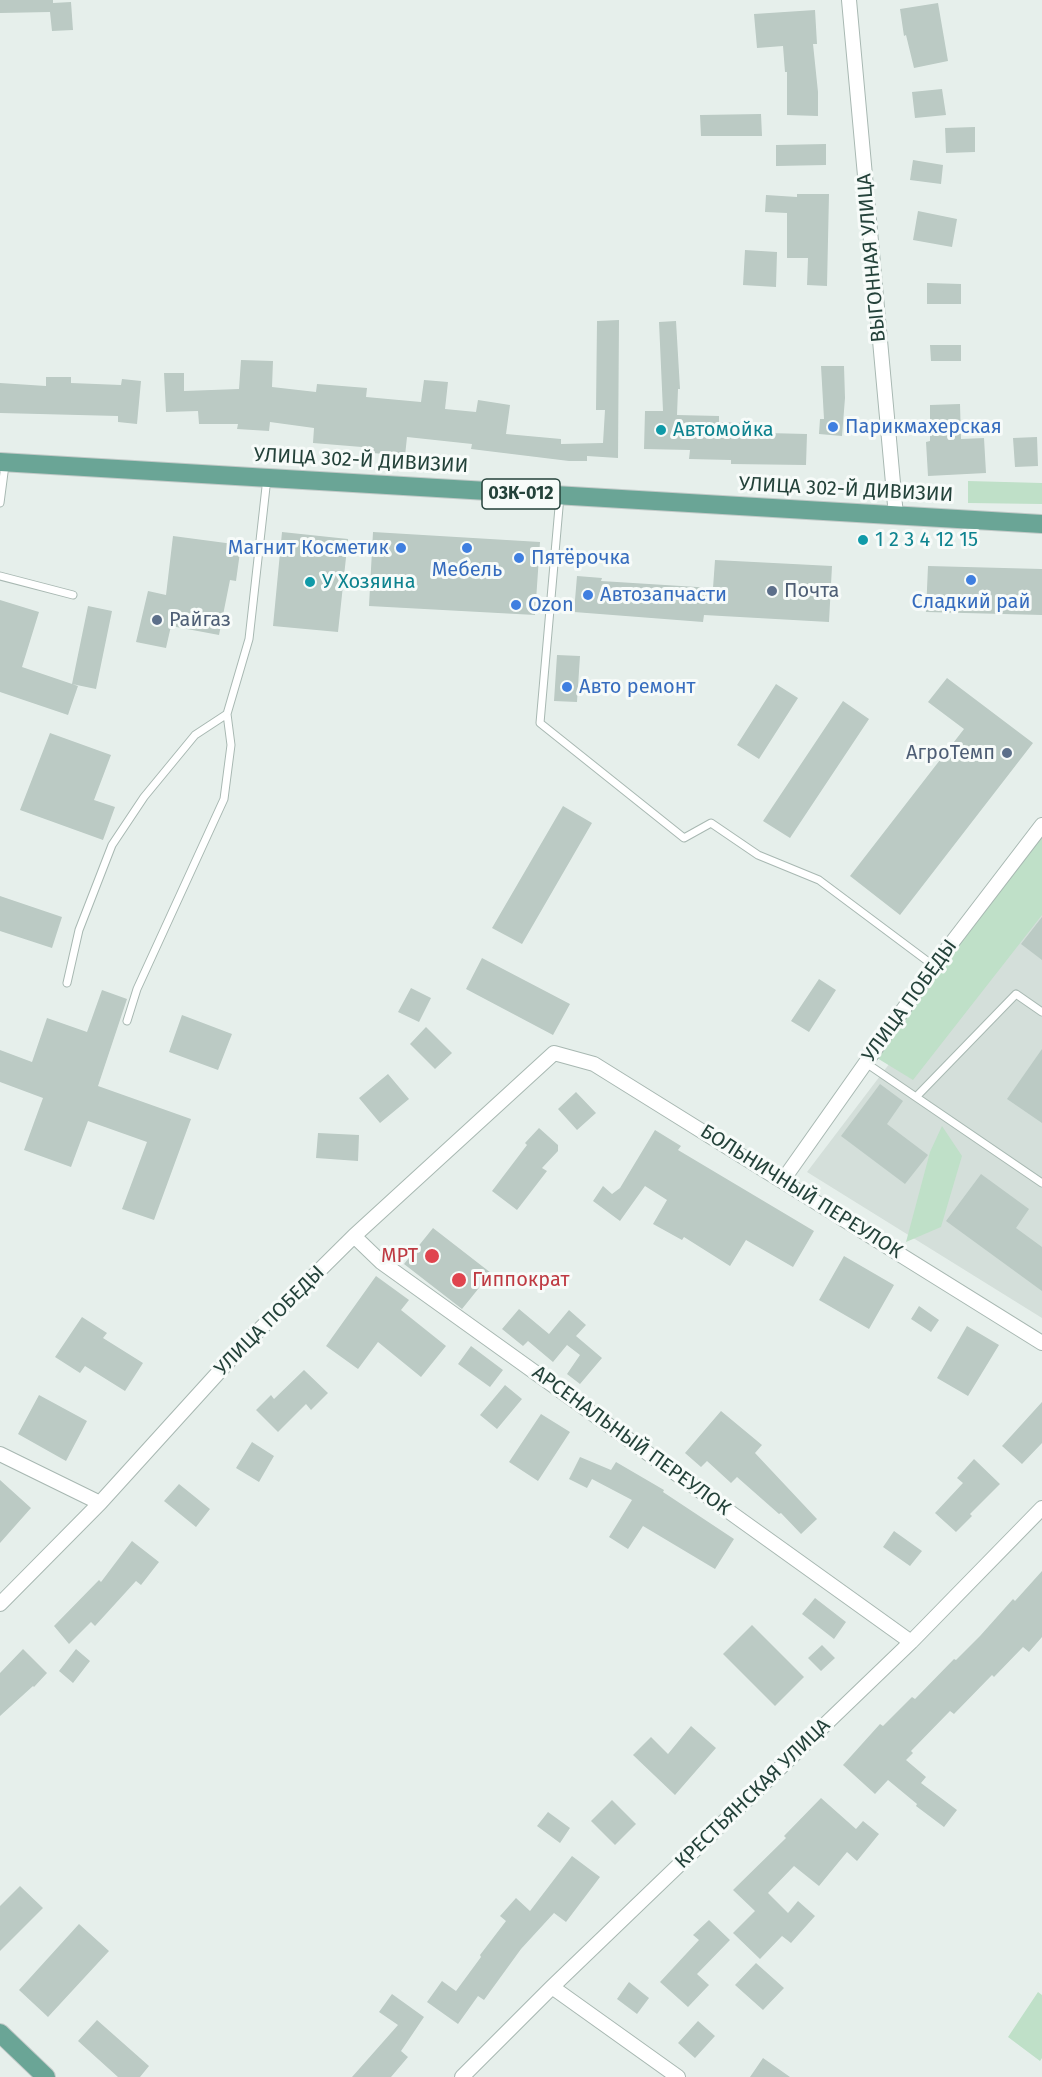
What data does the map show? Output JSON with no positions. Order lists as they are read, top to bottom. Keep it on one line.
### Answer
{"streets":{"main road":["УЛИЦА 302-Й ДИВИЗИИ","03К-012"],"street":["ВЫГОННАЯ УЛИЦА","УЛИЦА ПОБЕДЫ","БОЛЬНИЧНЫЙ ПЕРЕУЛОК","АРСЕНАЛЬНЫЙ ПЕРЕУЛОК","КРЕСТЬЯНСКАЯ УЛИЦА"]},"crossings":[["ВЫГОННАЯ УЛИЦА","УЛИЦА 302-Й ДИВИЗИИ"],["УЛИЦА ПОБЕДЫ","БОЛЬНИЧНЫЙ ПЕРЕУЛОК"],["УЛИЦА ПОБЕДЫ","АРСЕНАЛЬНЫЙ ПЕРЕУЛОК"],["АРСЕНАЛЬНЫЙ ПЕРЕУЛОК","КРЕСТЬЯНСКАЯ УЛИЦА"]],"places":["Парикмахерская","Автомойка","1 2 3 4 12 15","Магнит Косметик","Мебель","Пятёрочка","Сладкий рай","У Хозяина","Почта","Автозапчасти","Ozon","Райгаз","Авто ремонт","АгроТемп","МРТ","Гиппократ"]}
